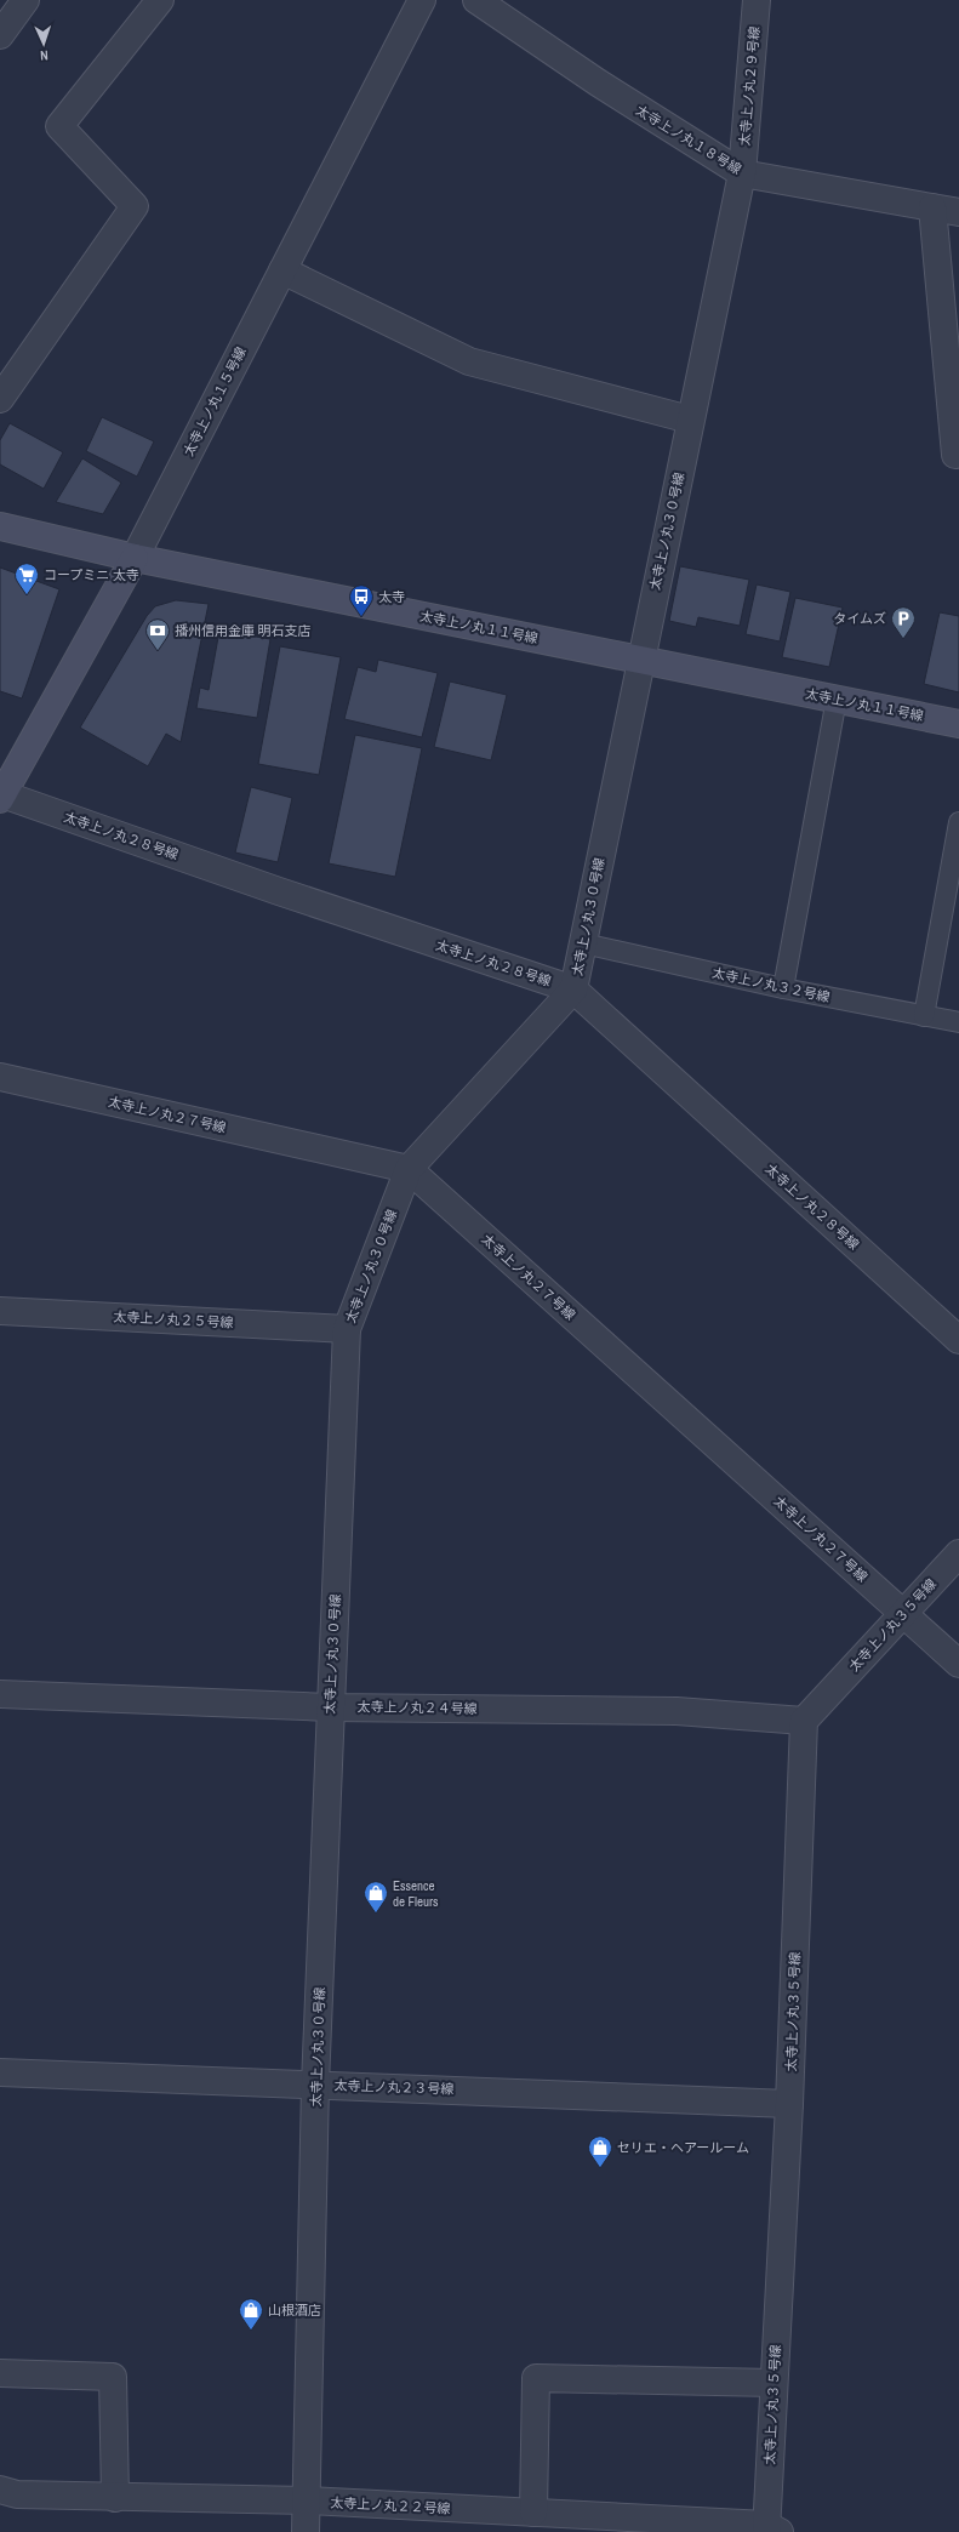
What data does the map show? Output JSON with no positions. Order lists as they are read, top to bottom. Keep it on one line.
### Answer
{"streets":{"street":["太寺上ノ丸２９号線","太寺上ノ丸１８号線","太寺上ノ丸１５号線","太寺上ノ丸３０号線","太寺上ノ丸１１号線","太寺上ノ丸２８号線","太寺上ノ丸２７号線","太寺上ノ丸２５号線","太寺上ノ丸３５号線","太寺上ノ丸２４号線","太寺上ノ丸２３号線","太寺上ノ丸２２号線"],"lane":["太寺上ノ丸３２号線"]},"crossings":[["太寺上ノ丸２９号線","太寺上ノ丸１８号線"],["太寺上ノ丸２９号線","太寺上ノ丸３０号線"],["太寺上ノ丸１８号線","太寺上ノ丸３０号線"],["太寺上ノ丸１５号線","太寺上ノ丸１１号線"],["太寺上ノ丸１５号線","太寺上ノ丸２８号線"],["太寺上ノ丸３０号線","太寺上ノ丸１１号線"],["太寺上ノ丸３０号線","太寺上ノ丸２８号線"],["太寺上ノ丸３０号線","太寺上ノ丸３２号線"],["太寺上ノ丸３０号線","太寺上ノ丸２７号線"],["太寺上ノ丸３０号線","太寺上ノ丸２５号線"],["太寺上ノ丸３０号線","太寺上ノ丸２４号線"],["太寺上ノ丸３０号線","太寺上ノ丸２３号線"],["太寺上ノ丸３０号線","太寺上ノ丸２２号線"],["太寺上ノ丸２７号線","太寺上ノ丸３５号線"],["太寺上ノ丸３５号線","太寺上ノ丸２４号線"],["太寺上ノ丸３５号線","太寺上ノ丸２３号線"],["太寺上ノ丸３５号線","太寺上ノ丸２２号線"]],"places":{"supermarket":["コープミニ 太寺"],"bus stop":["太寺"],"parking":["タイムズ"],"bank":["播州信用金庫 明石支店"],"shop":["Essence de Fleurs","セリエ・ヘアールーム","山根酒店"]},"north":"bottom"}
